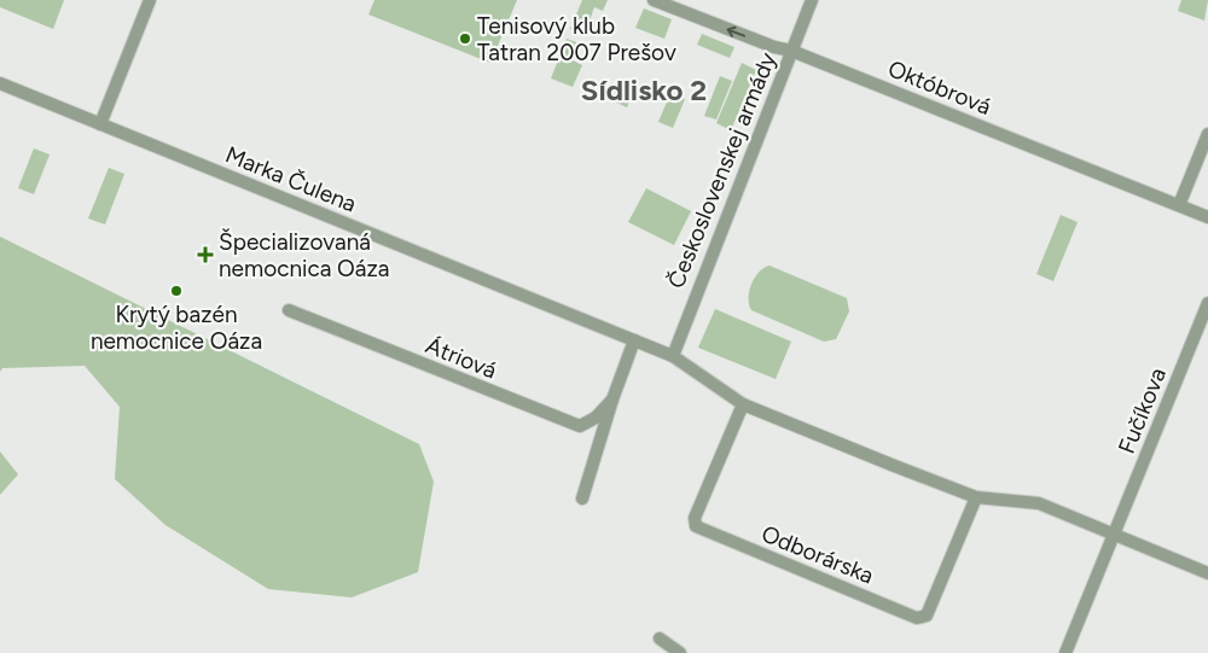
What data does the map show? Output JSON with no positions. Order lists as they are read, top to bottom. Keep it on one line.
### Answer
{"streets":{"street":["Októbrová","Československej armády","Marka Čulena","Átriová","Fučíkova","Odborárska"]},"crossings":[["Októbrová","Československej armády"]],"districts":["Sídlisko 2"],"places":{"other":["Tenisový klub Tatran 2007 Prešov","Krytý bazén nemocnice Oáza"],"health":["Špecializovaná nemocnica Oáza"]}}
